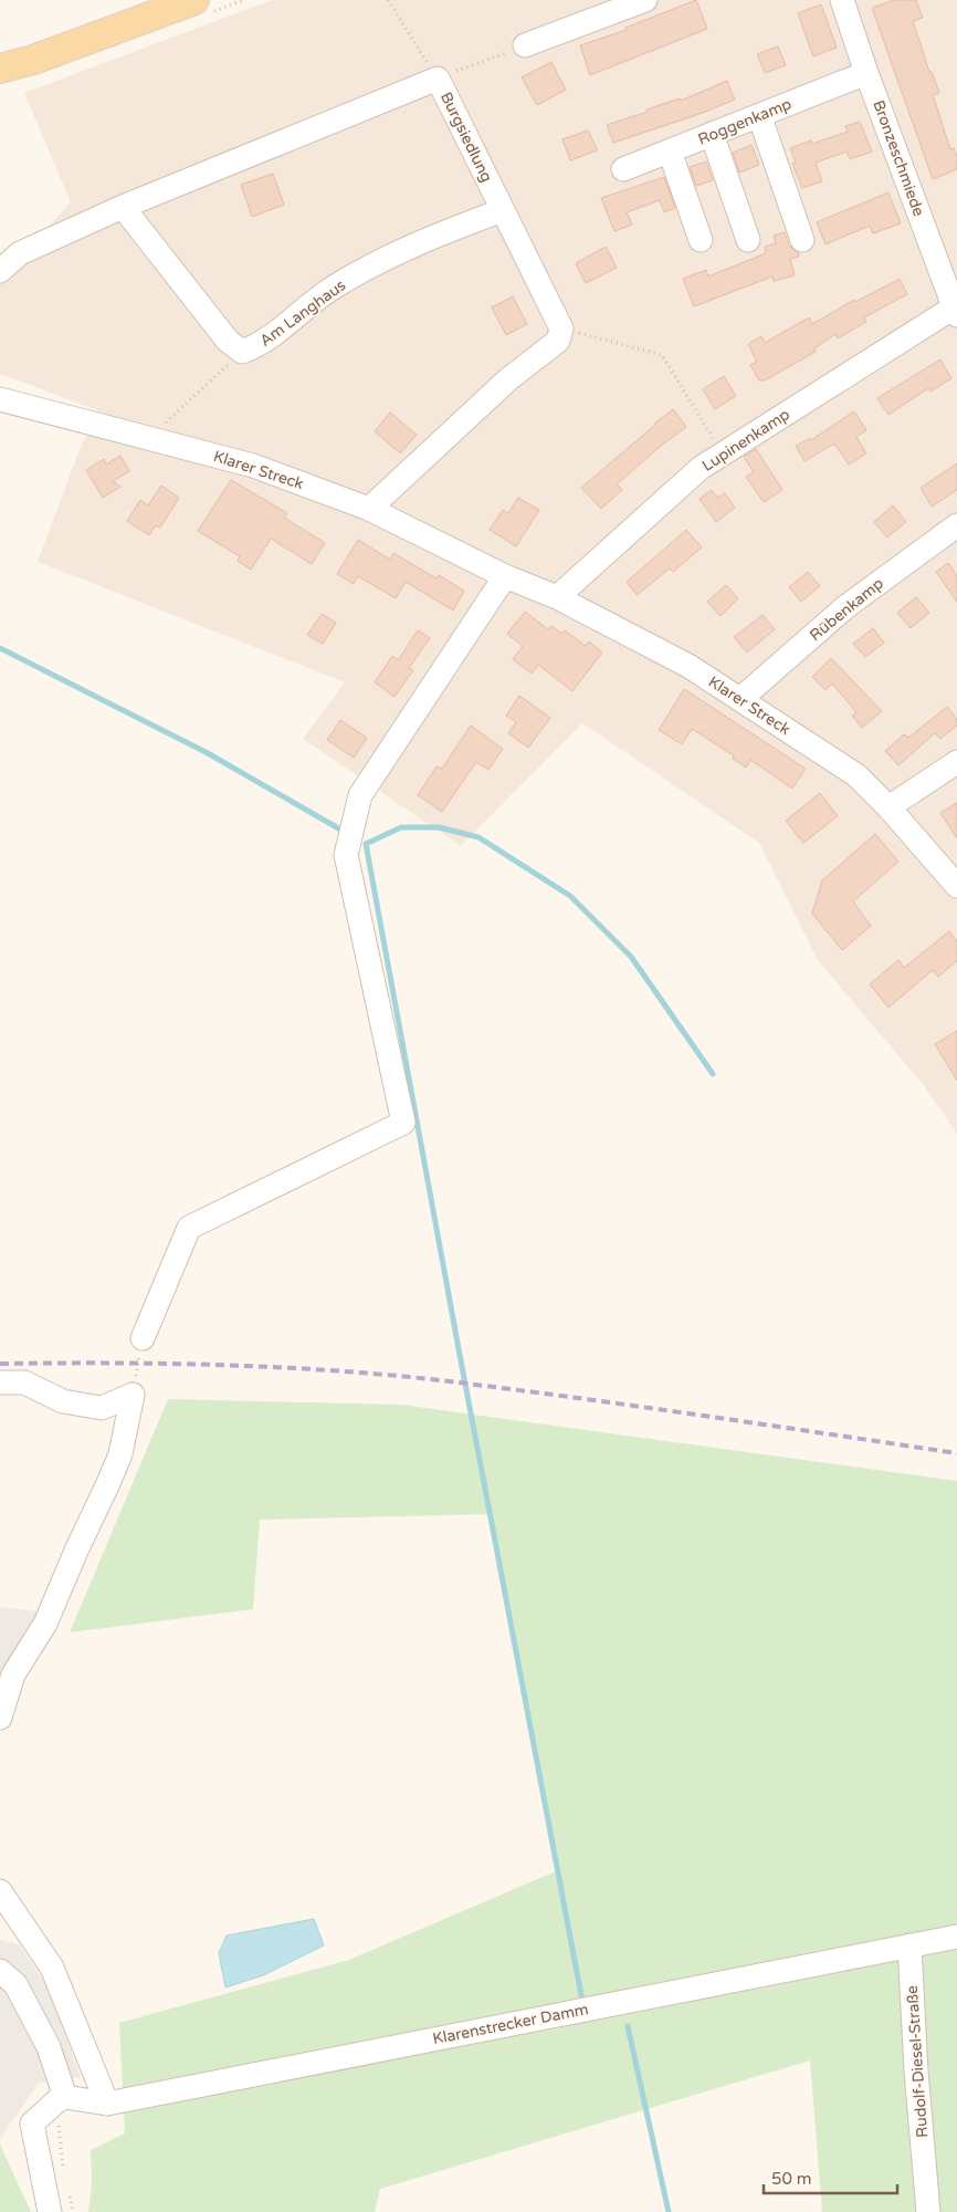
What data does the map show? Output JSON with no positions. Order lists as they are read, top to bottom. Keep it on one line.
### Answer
{"streets":{"street":["Roggenkamp","Burgsiedlung","Bronzeschmiede","Am Langhaus","Lupinenkamp","Klarer Streck","Rübenkamp","Klarenstrecker Damm","Rudolf-Diesel-Straße"]},"crossings":[["Roggenkamp","Bronzeschmiede"],["Burgsiedlung","Am Langhaus"],["Bronzeschmiede","Lupinenkamp"],["Lupinenkamp","Klarer Streck"],["Klarer Streck","Rübenkamp"],["Klarenstrecker Damm","Rudolf-Diesel-Straße"]],"scale_bar":"50 m"}
